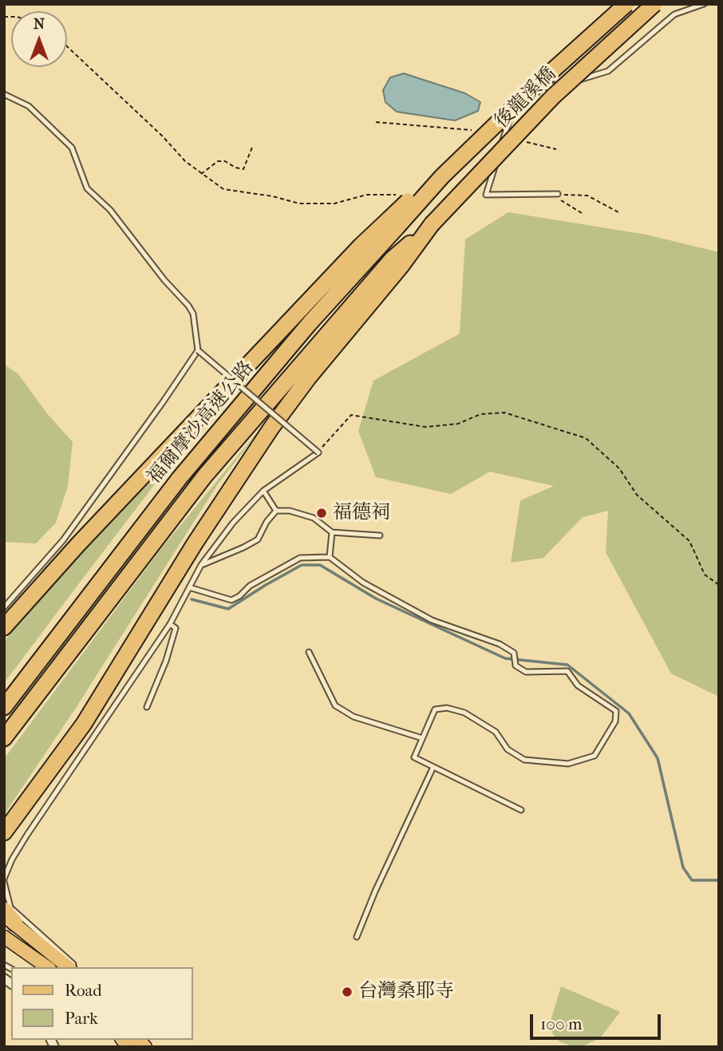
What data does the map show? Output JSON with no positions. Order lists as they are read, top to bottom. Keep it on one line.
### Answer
{"streets":{"highway":["後龍溪橋","福爾摩沙高速公路"]},"crossings":[["後龍溪橋","福爾摩沙高速公路"]],"places":["福德祠","台灣桑耶寺"],"legend":["Road","Park"],"scale_bar":"100 m","north":"top"}
